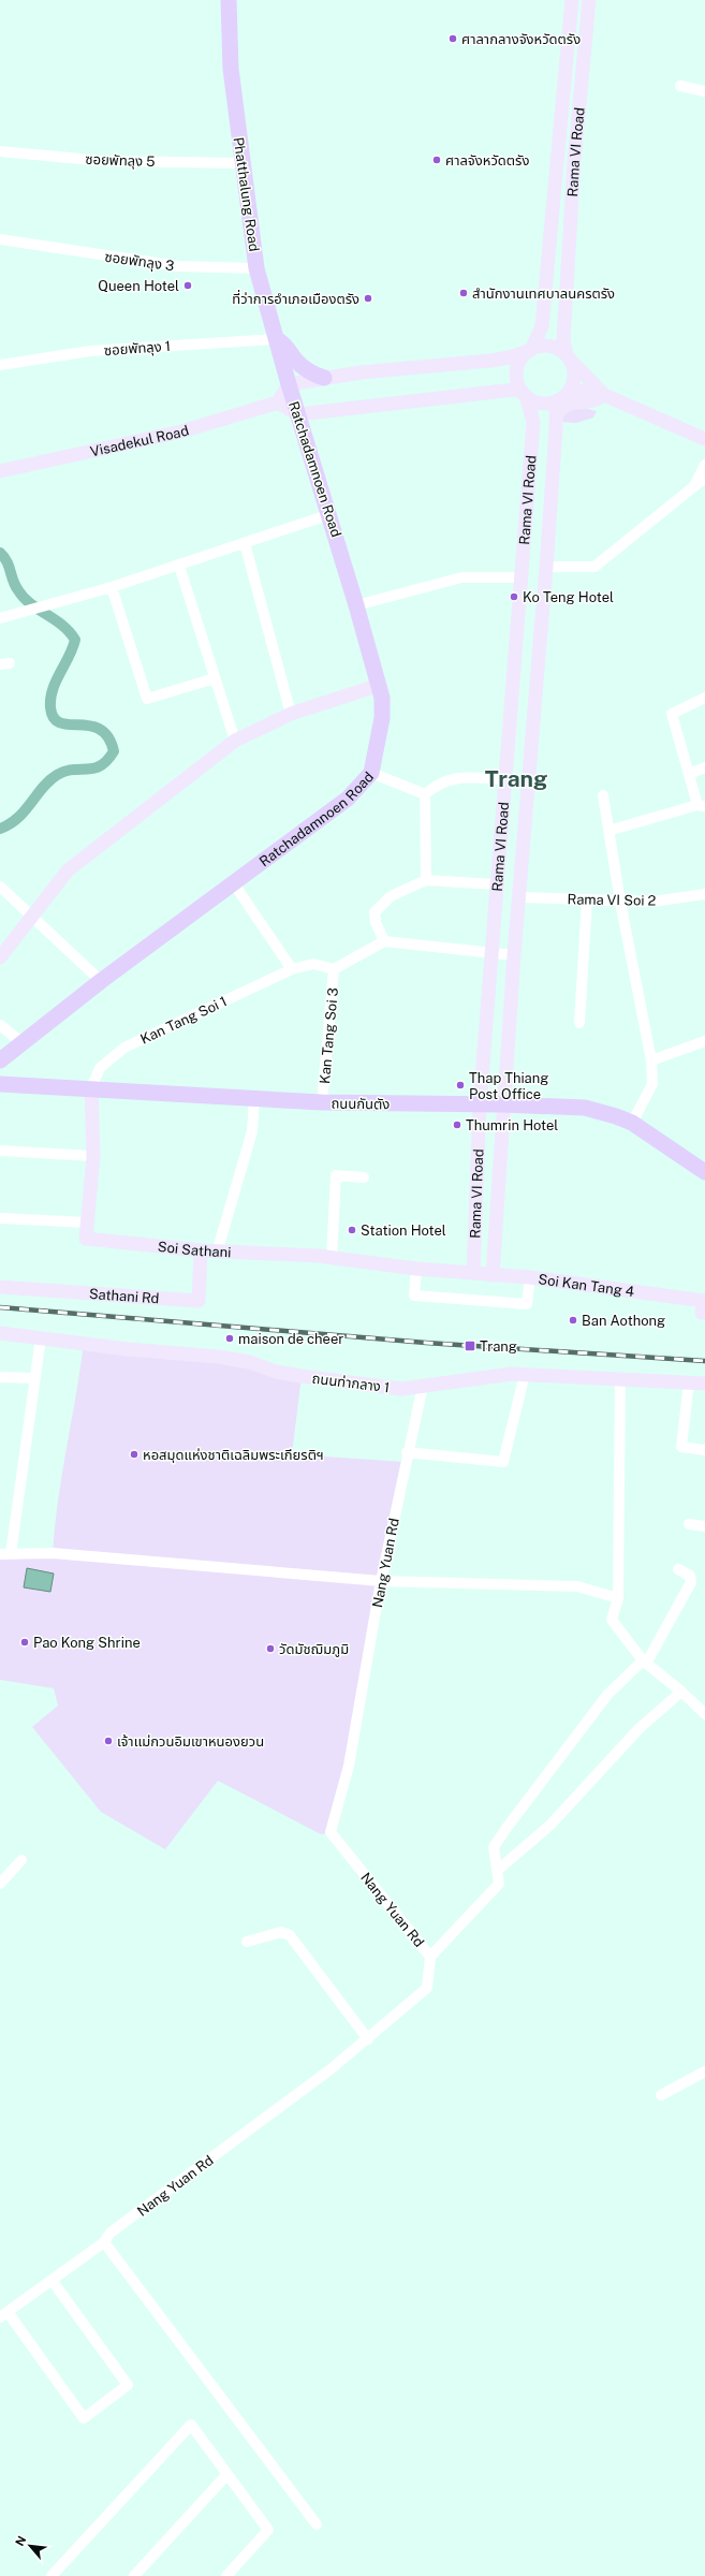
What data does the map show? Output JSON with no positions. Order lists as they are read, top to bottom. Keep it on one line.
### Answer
{"streets":{"main road":["Phatthalung Road","Ratchadamnoen Road","ถนนกันตัง"],"street":["Rama VI Road","ซอยพัทลุง 5","ซอยพัทลุง 3","ซอยพัทลุง 1","Visadekul Road","Rama VI Soi 2","Kan Tang Soi 1","Kan Tang Soi 3","Soi Sathani","Soi Kan Tang 4","Sathani Rd","ถนนท่ากลาง 1","Nang Yuan Rd"]},"crossings":[["Rama VI Road","Rama VI Soi 2"],["Rama VI Road","ถนนกันตัง"],["Rama VI Road","Soi Kan Tang 4"],["ซอยพัทลุง 5","Phatthalung Road"],["Phatthalung Road","ซอยพัทลุง 3"],["Phatthalung Road","ซอยพัทลุง 1"],["Phatthalung Road","Ratchadamnoen Road"],["Kan Tang Soi 1","Kan Tang Soi 3"],["Kan Tang Soi 1","ถนนกันตัง"],["Kan Tang Soi 1","Soi Sathani"],["Kan Tang Soi 3","ถนนกันตัง"],["ถนนกันตัง","Soi Sathani"],["Soi Sathani","Soi Kan Tang 4"],["Soi Sathani","Sathani Rd"],["ถนนท่ากลาง 1","Nang Yuan Rd"]],"districts":["Trang"],"places":{"other":["ศาลากลางจังหวัดตรัง","ศาลจังหวัดตรัง","Queen Hotel","สำนักงานเทศบาลนครตรัง","ที่ว่าการอำเภอเมืองตรัง","Ko Teng Hotel","Thap Thiang Post Office","Thumrin Hotel","Station Hotel","Ban Aothong","maison de cheer","หอสมุดแห่งชาติเฉลิมพระเกียรติฯ","Pao Kong Shrine","วัดมัชฌิมภูมิ","เจ้าเเม่กวนอิมเขาหนองยวน"],"transit":["Trang"]},"north":"top left"}
